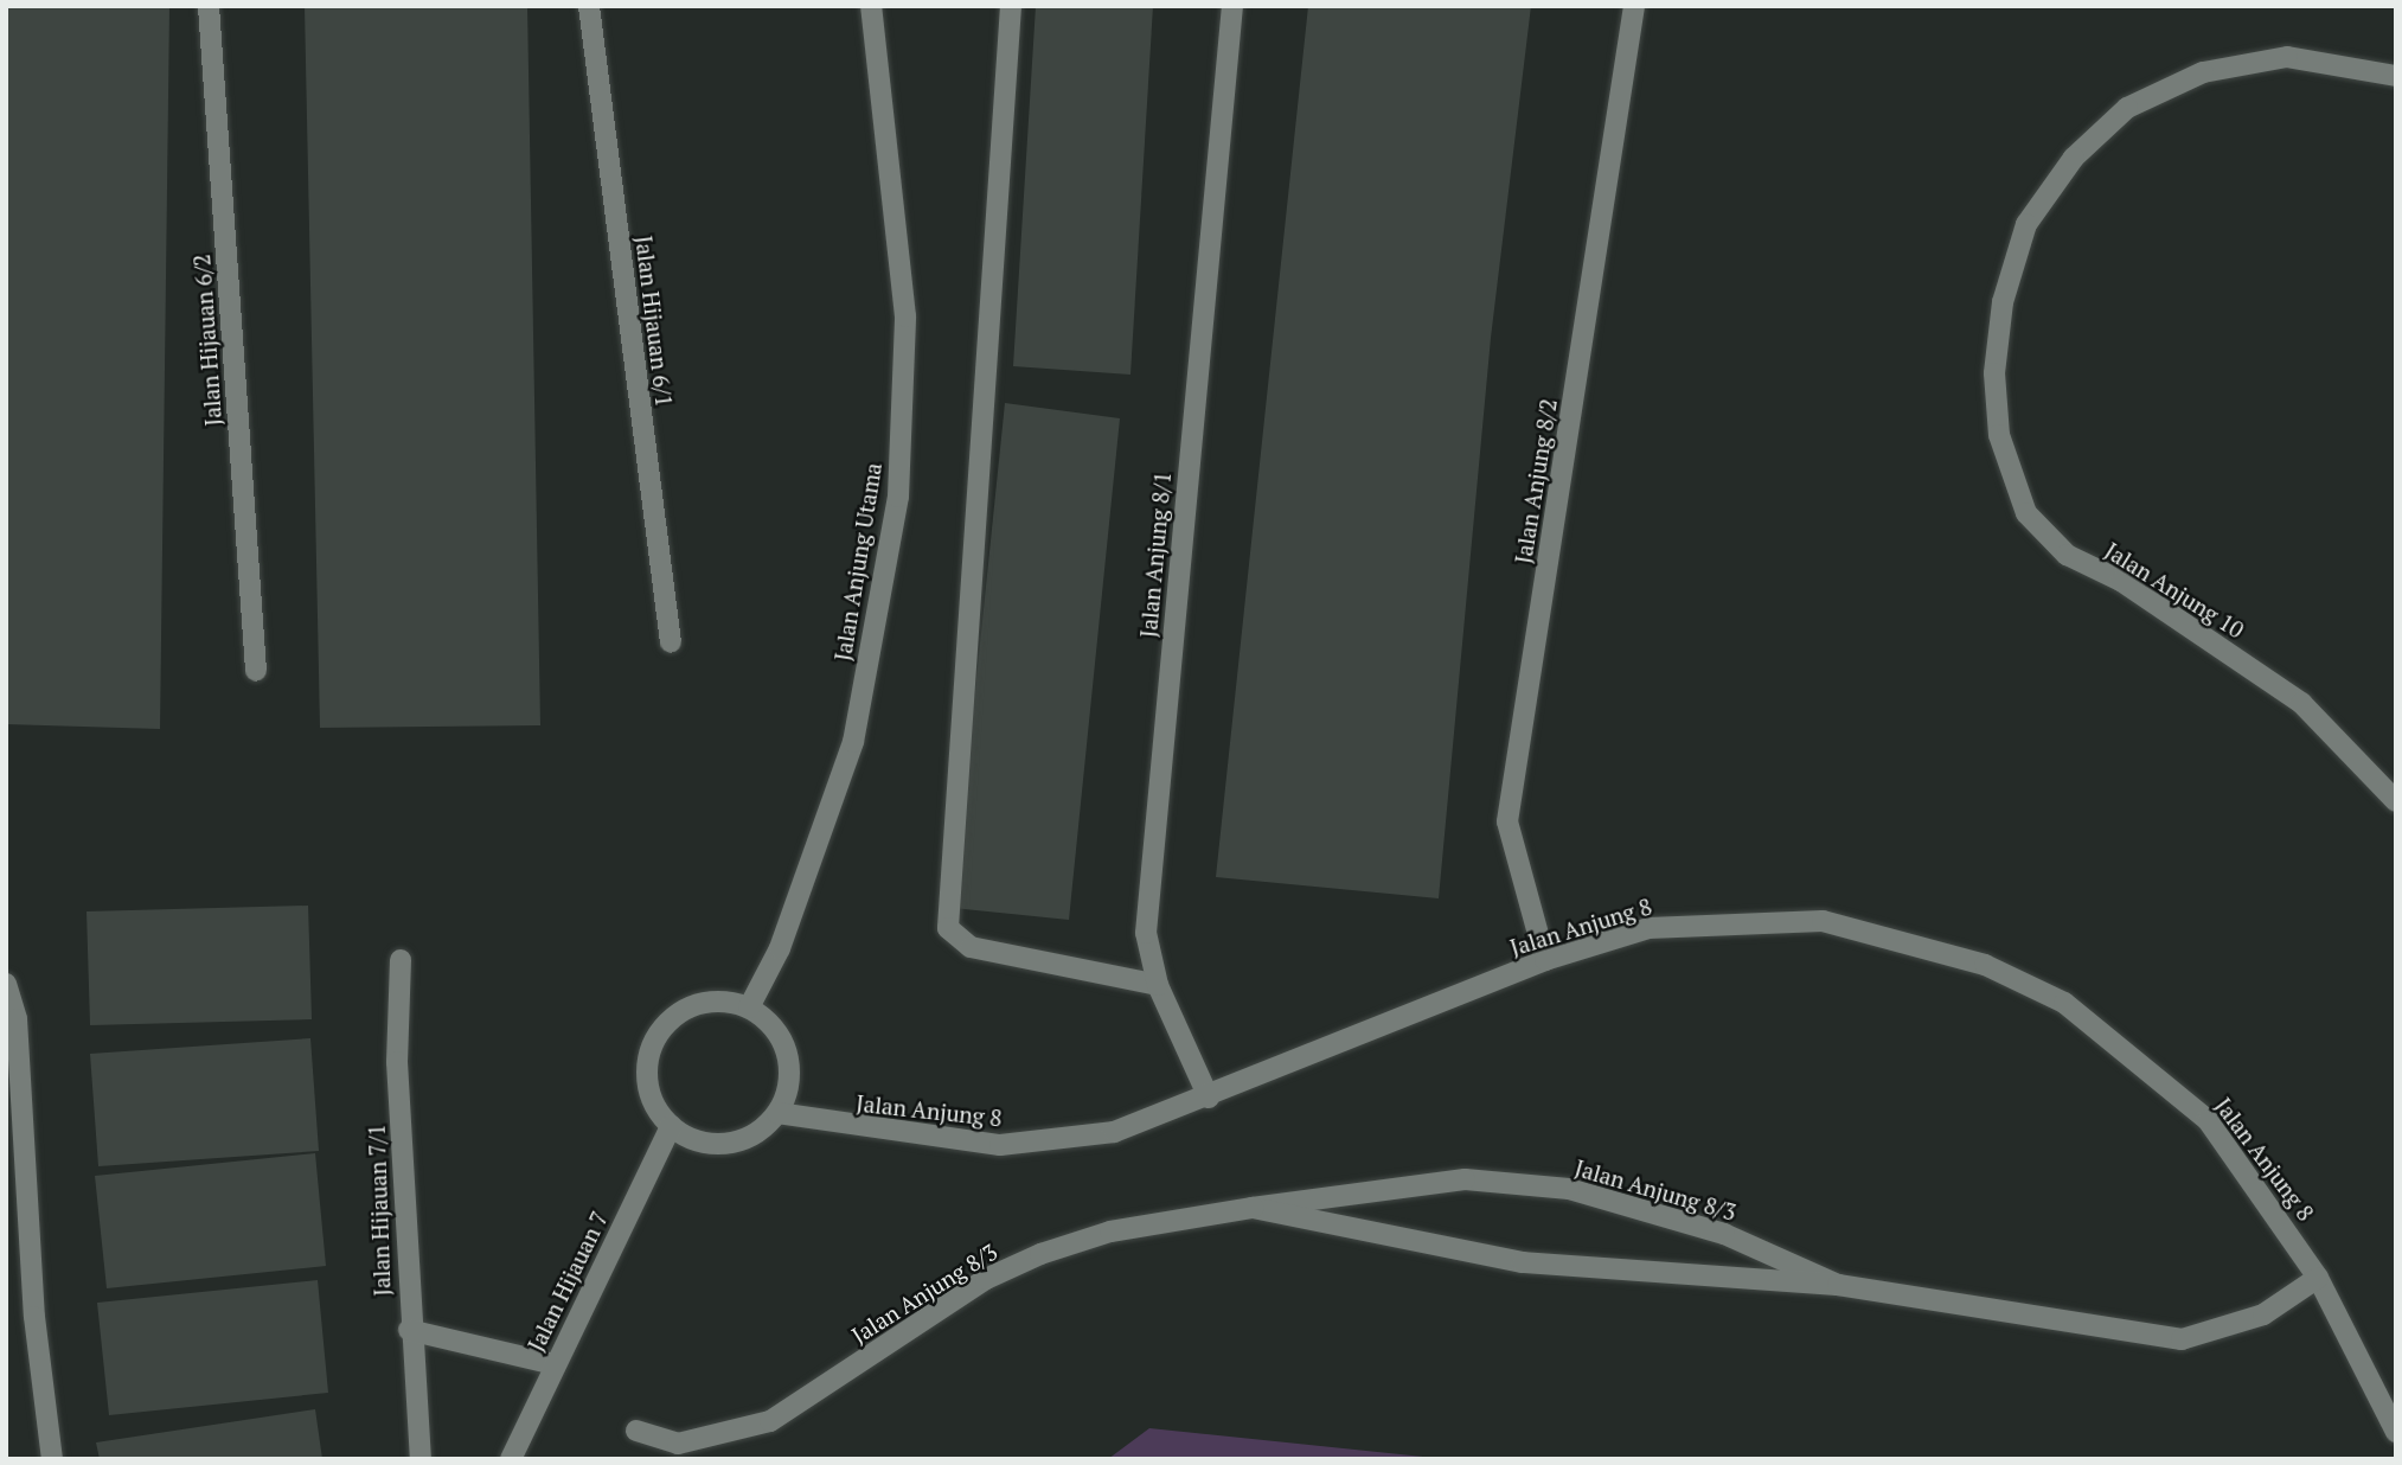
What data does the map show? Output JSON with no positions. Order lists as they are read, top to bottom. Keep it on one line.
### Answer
{"streets":{"street":["Jalan Hijauan 6/1","Jalan Hijauan 6/2","Jalan Anjung 8/2","Jalan Anjung 8/1","Jalan Anjung Utama","Jalan Anjung 10","Jalan Anjung 8","Jalan Anjung 8/3","Jalan Hijauan 7/1","Jalan Hijauan 7"]},"crossings":[["Jalan Anjung 8/2","Jalan Anjung 8"],["Jalan Anjung 8/1","Jalan Anjung 8"],["Jalan Anjung Utama","Jalan Anjung 8"],["Jalan Anjung Utama","Jalan Hijauan 7"],["Jalan Anjung 8","Jalan Anjung 8/3"],["Jalan Anjung 8","Jalan Hijauan 7"]]}
